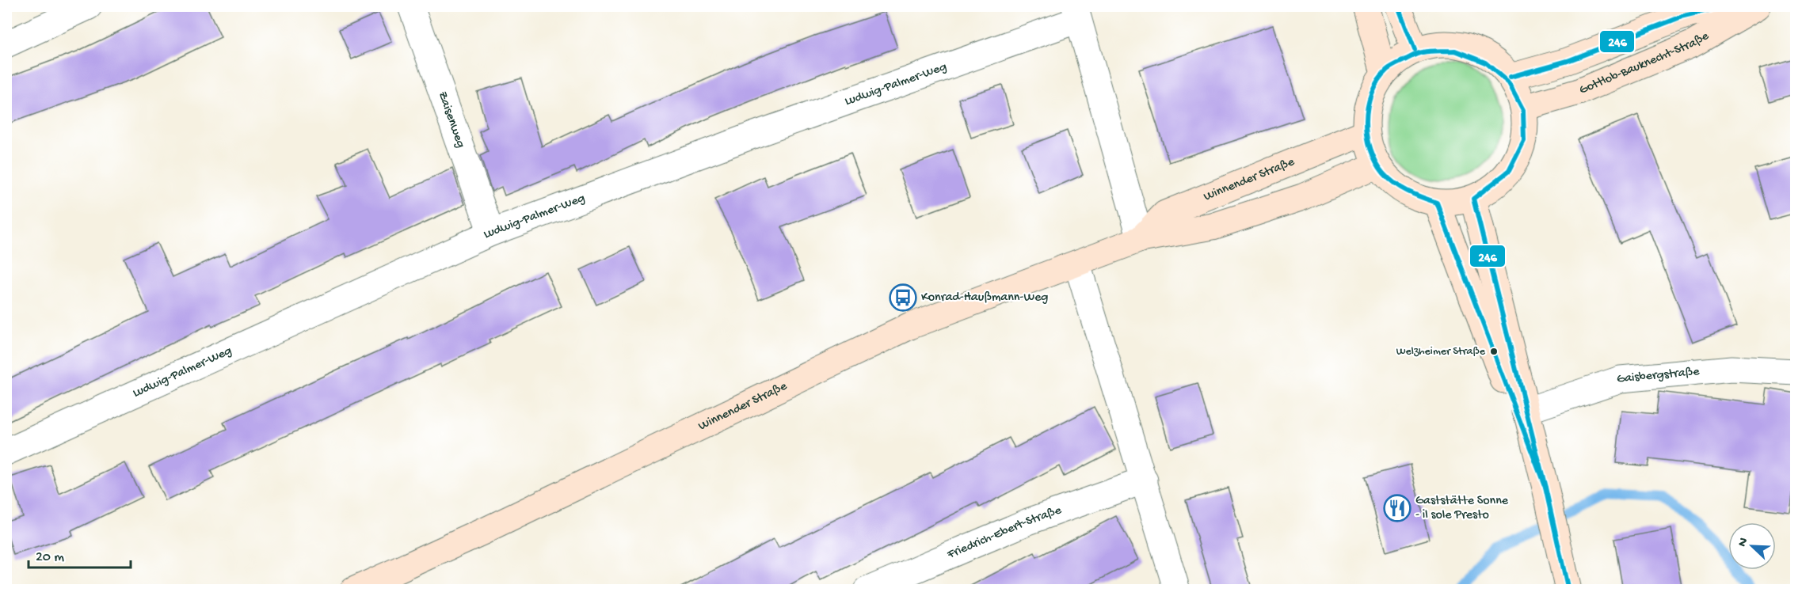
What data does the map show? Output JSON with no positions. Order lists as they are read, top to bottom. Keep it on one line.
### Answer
{"streets":{"street":["Gottlob-Bauknecht-Straße","Ludwig-Palmer-Weg","Zaisenweg","Winnender Straße","Gaisbergstraße","Friedrich-Ebert-Straße"]},"crossings":[["Gottlob-Bauknecht-Straße","Winnender Straße"],["Ludwig-Palmer-Weg","Zaisenweg"]],"places":{"bus stop":["Konrad-Haußmann-Weg"],"other":["Welzheimer Straße"],"restaurant":["Gaststätte Sonne - il sole Presto"]},"lines":["transit line 246"],"scale_bar":"20 m","north":"top left"}
